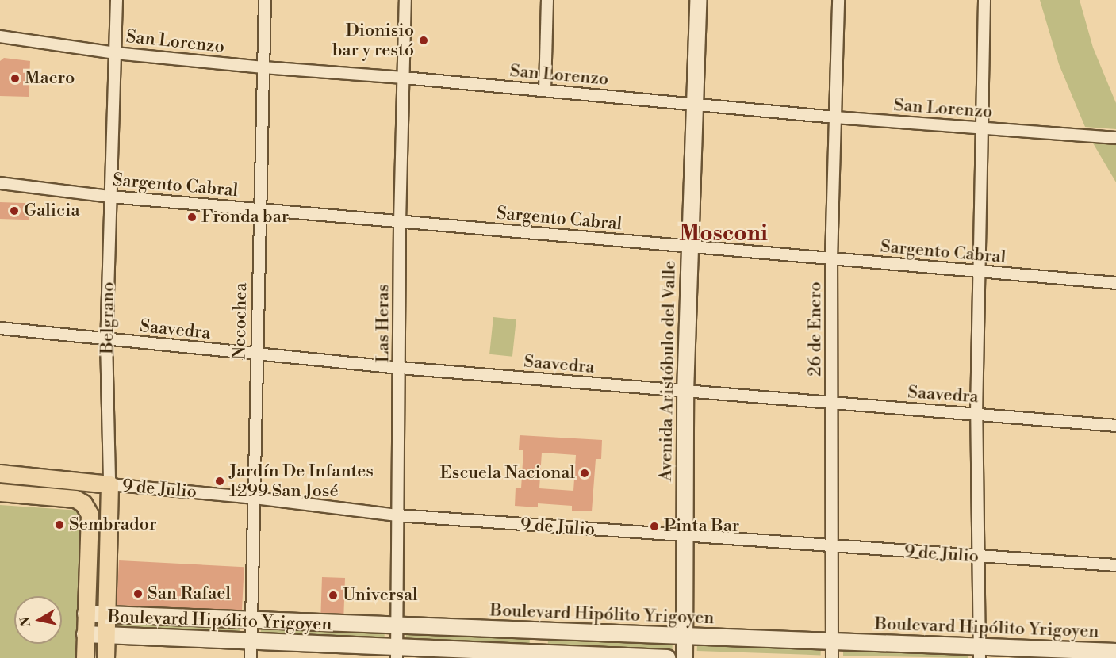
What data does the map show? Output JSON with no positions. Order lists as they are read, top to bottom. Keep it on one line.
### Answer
{"streets":{"main road":["Belgrano","Avenida Aristóbulo del Valle","9 de Julio","Boulevard Hipólito Yrigoyen"],"street":["San Lorenzo","Sargento Cabral","Necochea","Las Heras","26 de Enero","Saavedra"]},"crossings":[["San Lorenzo","Belgrano"],["San Lorenzo","Necochea"],["San Lorenzo","Las Heras"],["San Lorenzo","26 de Enero"],["San Lorenzo","Avenida Aristóbulo del Valle"],["Sargento Cabral","Belgrano"],["Sargento Cabral","Necochea"],["Sargento Cabral","Las Heras"],["Sargento Cabral","26 de Enero"],["Sargento Cabral","Avenida Aristóbulo del Valle"],["Belgrano","Saavedra"],["Belgrano","9 de Julio"],["Belgrano","Boulevard Hipólito Yrigoyen"],["Necochea","Saavedra"],["Necochea","9 de Julio"],["Necochea","Boulevard Hipólito Yrigoyen"],["Las Heras","Saavedra"],["Las Heras","9 de Julio"],["Las Heras","Boulevard Hipólito Yrigoyen"],["26 de Enero","Saavedra"],["26 de Enero","9 de Julio"],["26 de Enero","Boulevard Hipólito Yrigoyen"],["Saavedra","Avenida Aristóbulo del Valle"],["Avenida Aristóbulo del Valle","9 de Julio"],["Avenida Aristóbulo del Valle","Boulevard Hipólito Yrigoyen"]],"districts":["Mosconi"],"places":["Dionisio bar y restó","Macro","Galicia","Fronda bar","Escuela Nacional","Jardín De Infantes 1299 San José","Sembrador","Pinta Bar","San Rafael","Universal"],"north":"left"}
